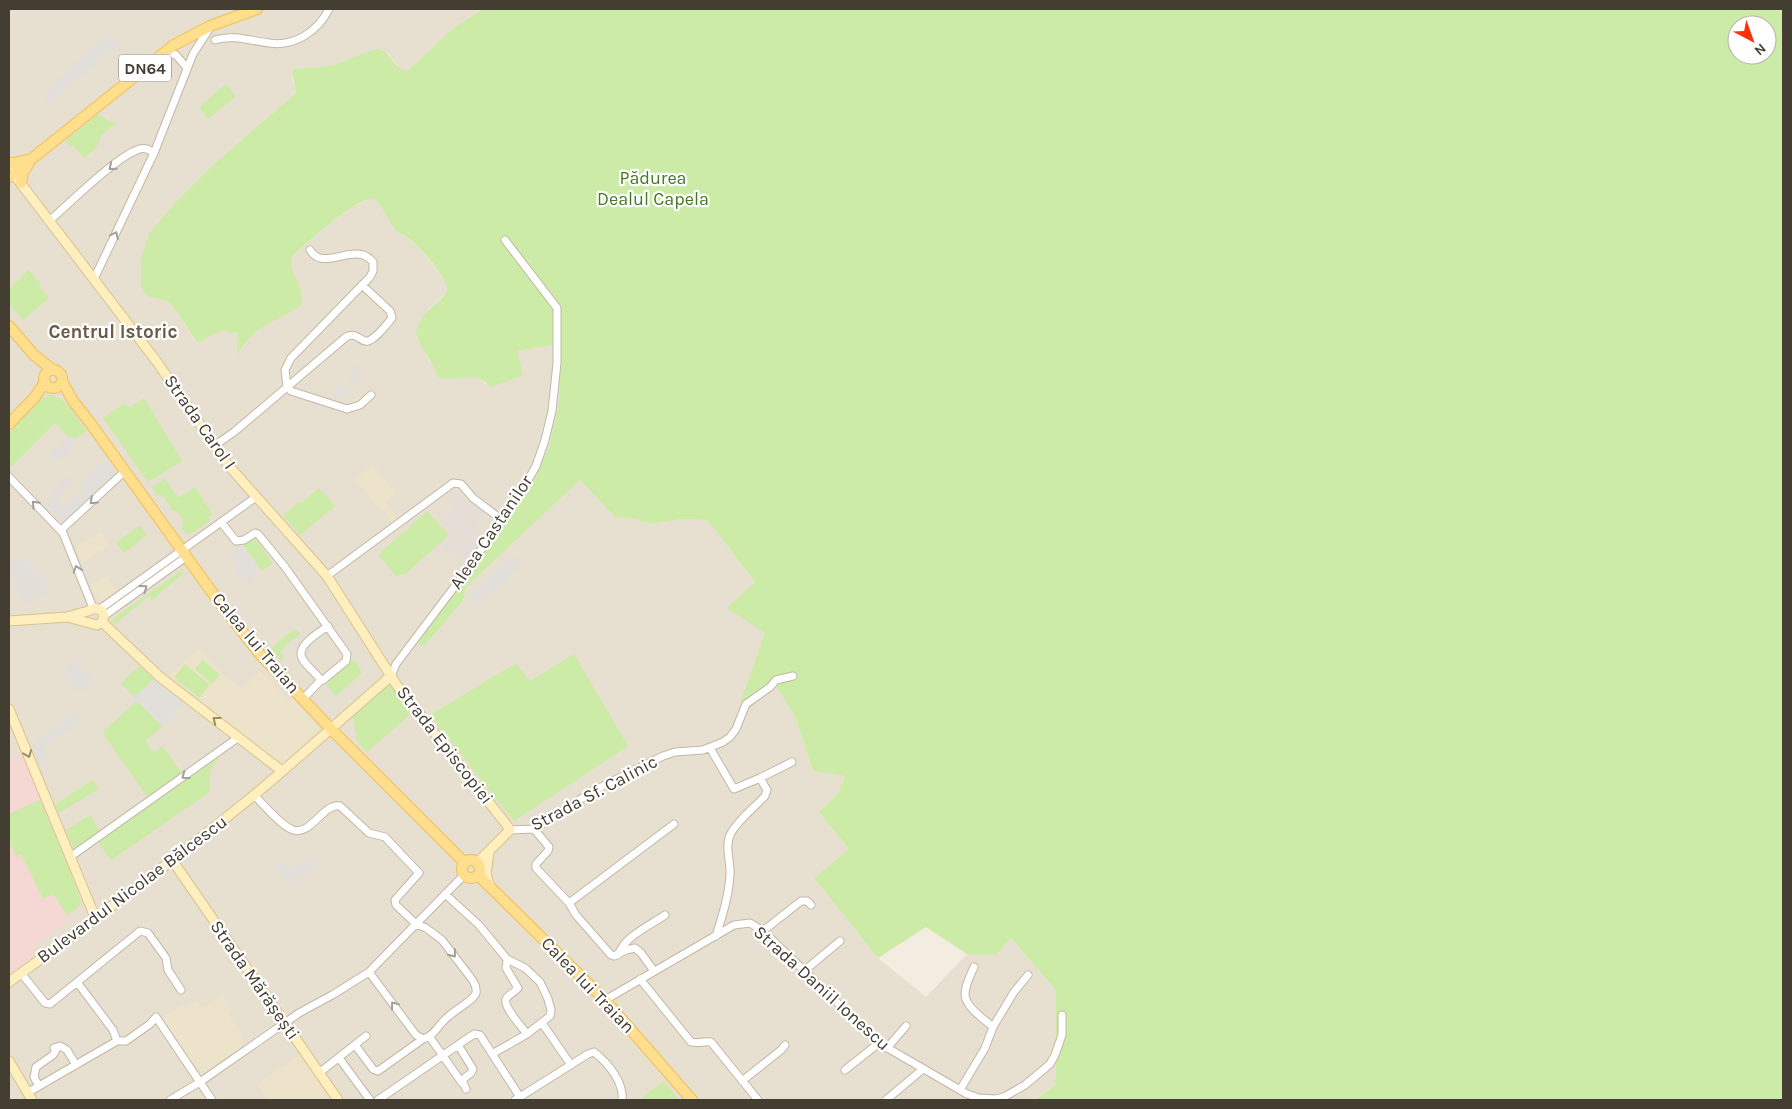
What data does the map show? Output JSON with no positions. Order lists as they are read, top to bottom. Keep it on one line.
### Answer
{"streets":{"main road":["DN64","Calea lui Traian"],"street":["Strada Carol I","Aleea Castanilor","Strada Episcopiei","Strada Sf. Calinic","Bulevardul Nicolae Bălcescu","Strada Mărășești","Strada Daniil Ionescu"]},"crossings":[["DN64","Strada Carol I"],["Strada Carol I","Aleea Castanilor"],["Strada Carol I","Strada Episcopiei"],["Aleea Castanilor","Strada Episcopiei"],["Calea lui Traian","Strada Episcopiei"],["Calea lui Traian","Bulevardul Nicolae Bălcescu"],["Calea lui Traian","Strada Daniil Ionescu"],["Strada Episcopiei","Strada Sf. Calinic"],["Strada Episcopiei","Bulevardul Nicolae Bălcescu"],["Bulevardul Nicolae Bălcescu","Strada Mărășești"]],"districts":["Centrul Istoric"],"parks":["Pădurea Dealul Capela"],"north":"bottom right"}
